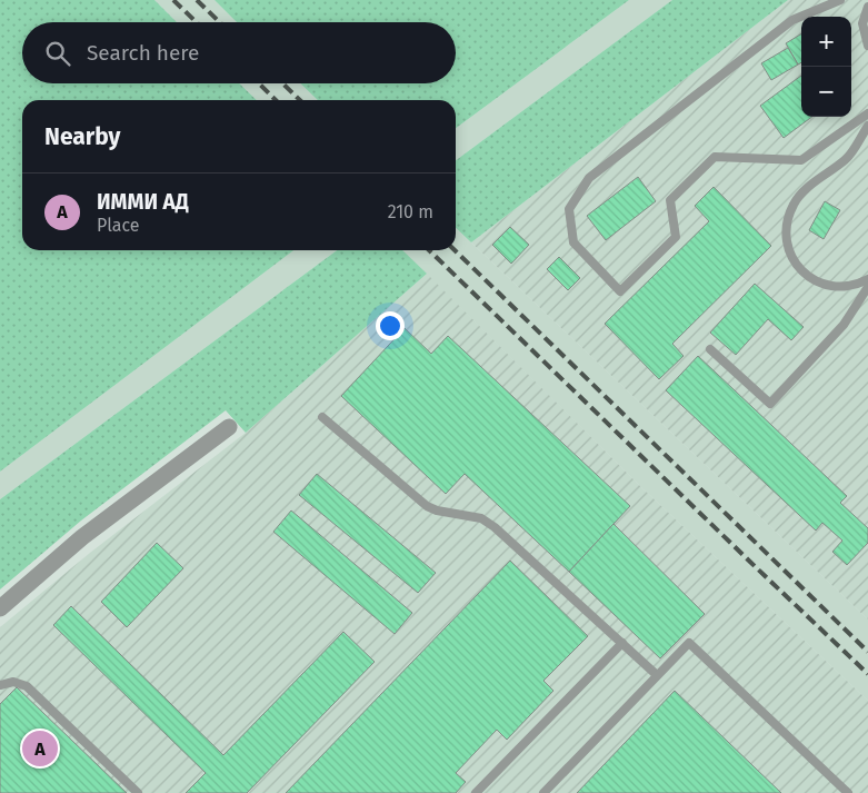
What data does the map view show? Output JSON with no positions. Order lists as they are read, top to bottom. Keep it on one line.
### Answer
{"page":{"map_buttons":["+","−"],"search":"Search here","heading":"Nearby","list":[{"mark":"A","name":"ИММИ АД","note":"Place","value":"210 m"}],"pins":"A"}}
